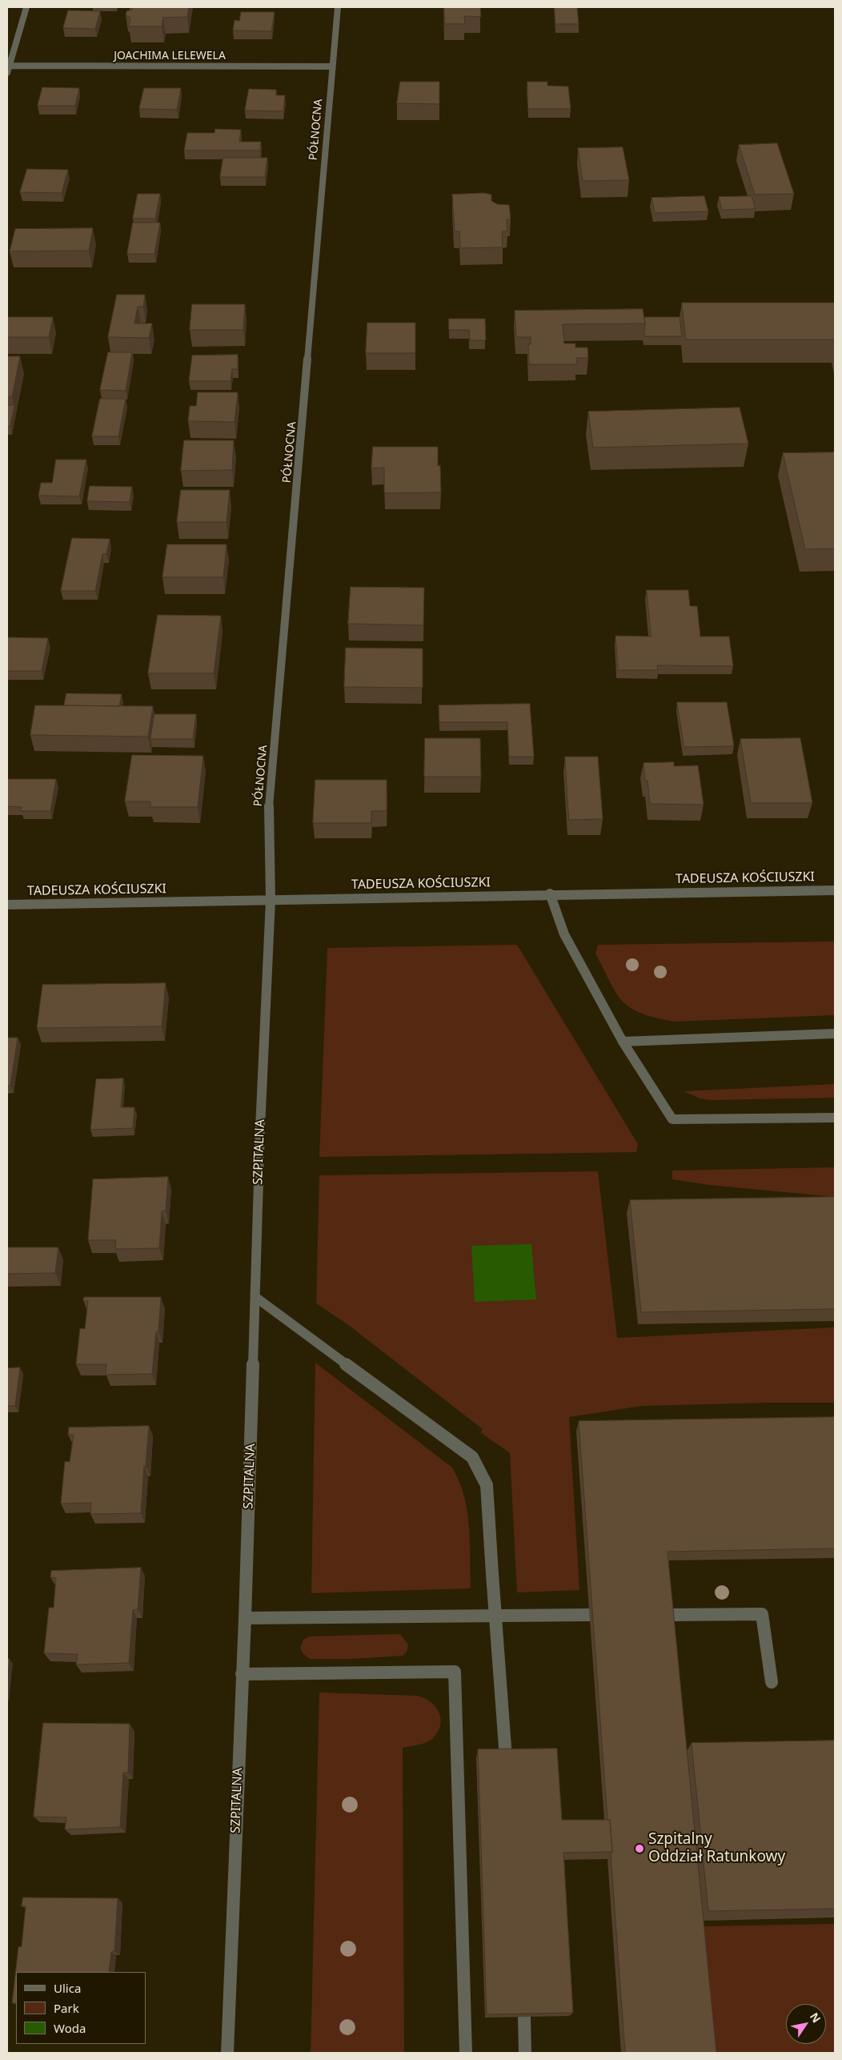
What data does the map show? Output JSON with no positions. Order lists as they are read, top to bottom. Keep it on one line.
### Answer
{"streets":{"street":["JOACHIMA LELEWELA","PÓŁNOCNA","TADEUSZA KOŚCIUSZKI","SZPITALNA"]},"crossings":[["JOACHIMA LELEWELA","PÓŁNOCNA"],["PÓŁNOCNA","TADEUSZA KOŚCIUSZKI"],["PÓŁNOCNA","SZPITALNA"],["TADEUSZA KOŚCIUSZKI","SZPITALNA"]],"places":["Szpitalny Oddział Ratunkowy"],"legend":["Ulica","Park","Woda"],"north":"top right"}
